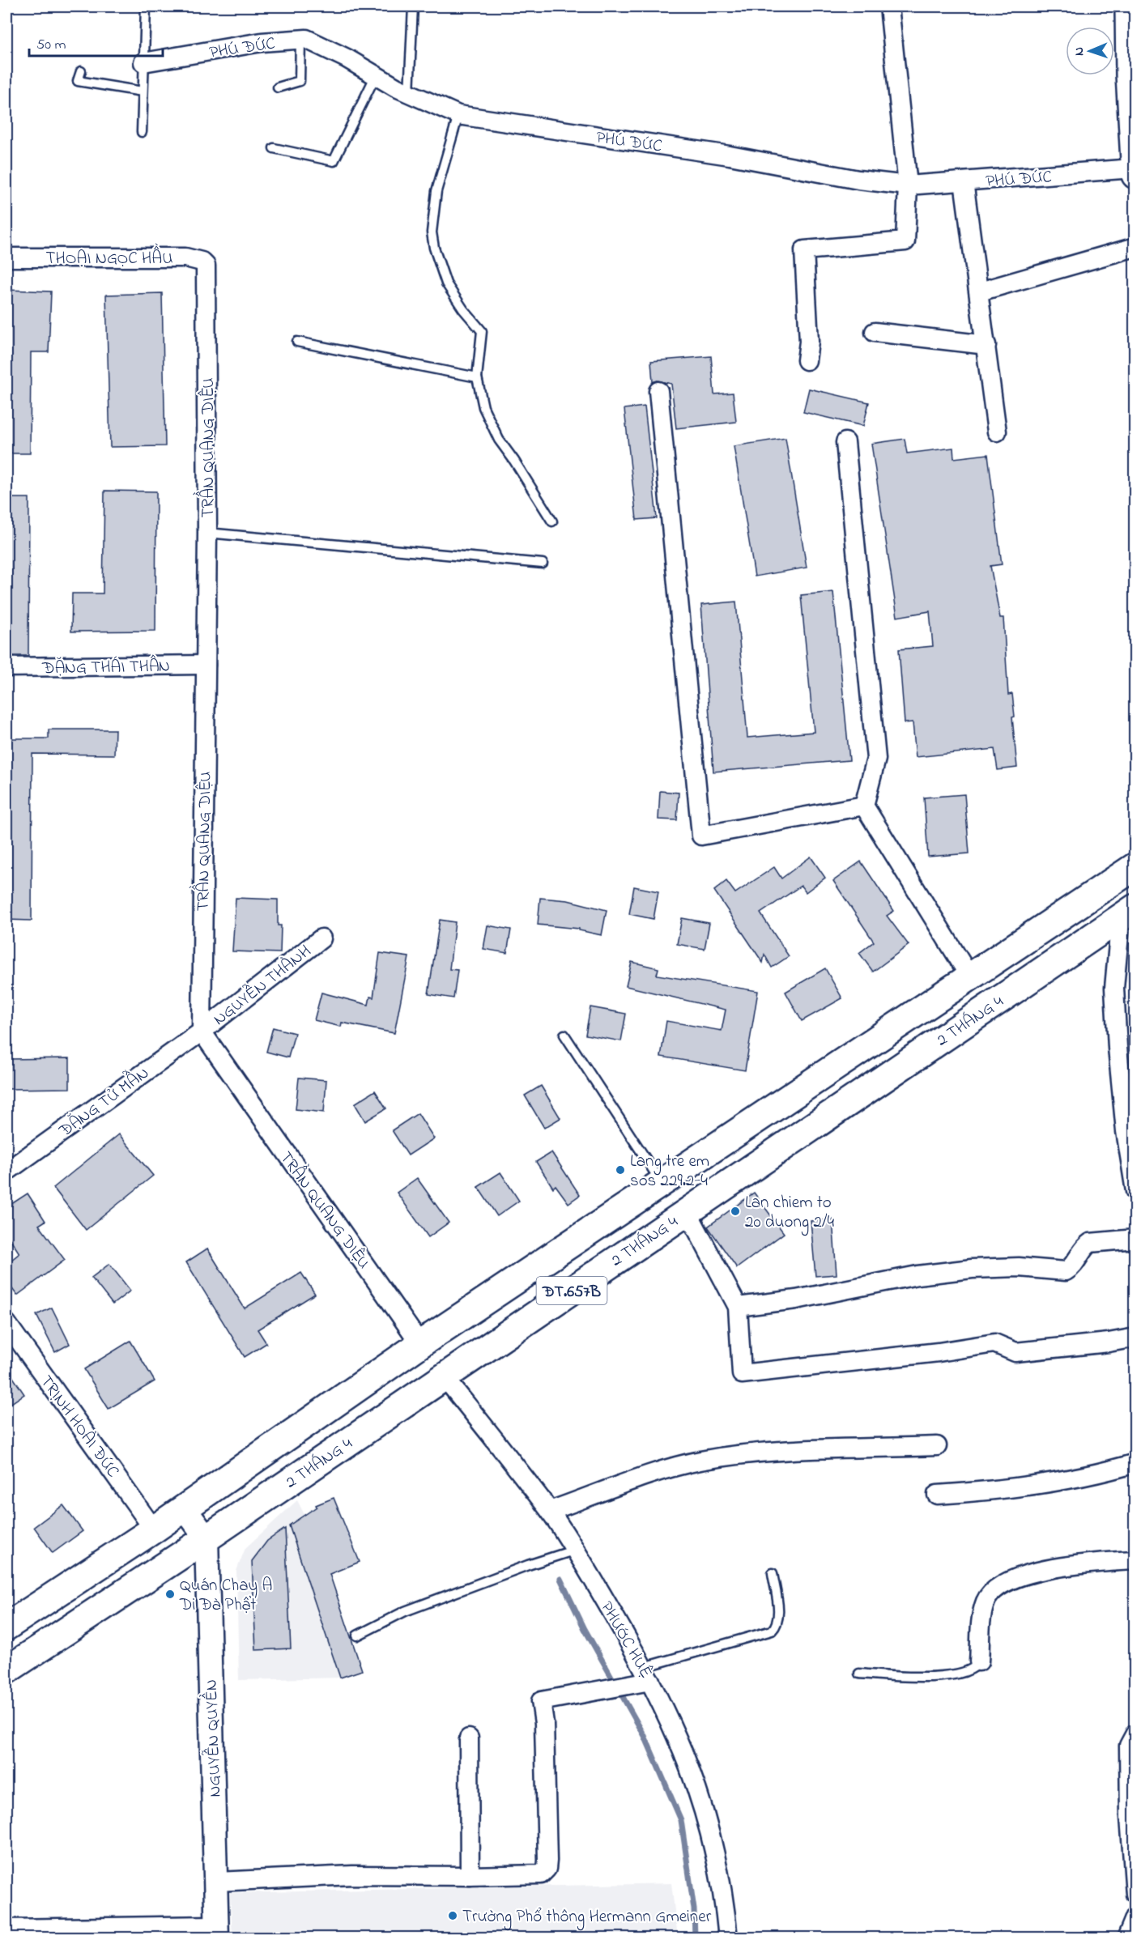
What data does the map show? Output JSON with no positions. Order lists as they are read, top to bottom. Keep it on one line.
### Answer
{"streets":{"main road":["2 THÁNG 4","ĐT.657B"],"street":["PHÚ ĐỨC","THOẠI NGỌC HẦU","TRẦN QUANG DIỆU","ĐẶNG THÁI THÂN","NGUYỄN THÀNH","ĐẶNG TỬ MẪN","TRỊNH HOÀI ĐỨC","PHƯỚC HUỆ","NGUYỄN QUYỀN"]},"crossings":[["THOẠI NGỌC HẦU","TRẦN QUANG DIỆU"],["TRẦN QUANG DIỆU","ĐẶNG THÁI THÂN"],["TRẦN QUANG DIỆU","NGUYỄN THÀNH"],["TRẦN QUANG DIỆU","2 THÁNG 4"],["TRẦN QUANG DIỆU","ĐẶNG TỬ MẪN"],["NGUYỄN THÀNH","ĐẶNG TỬ MẪN"],["2 THÁNG 4","TRỊNH HOÀI ĐỨC"],["2 THÁNG 4","PHƯỚC HUỆ"],["2 THÁNG 4","NGUYỄN QUYỀN"]],"places":["Lang tre em sos 229.2-4","Lan chiem to 20 duong 2/4","Quán Chay A Di Đà Phật","Trường Phổ thông Hermann Gmeiner"],"scale_bar":"50 m","north":"left"}
